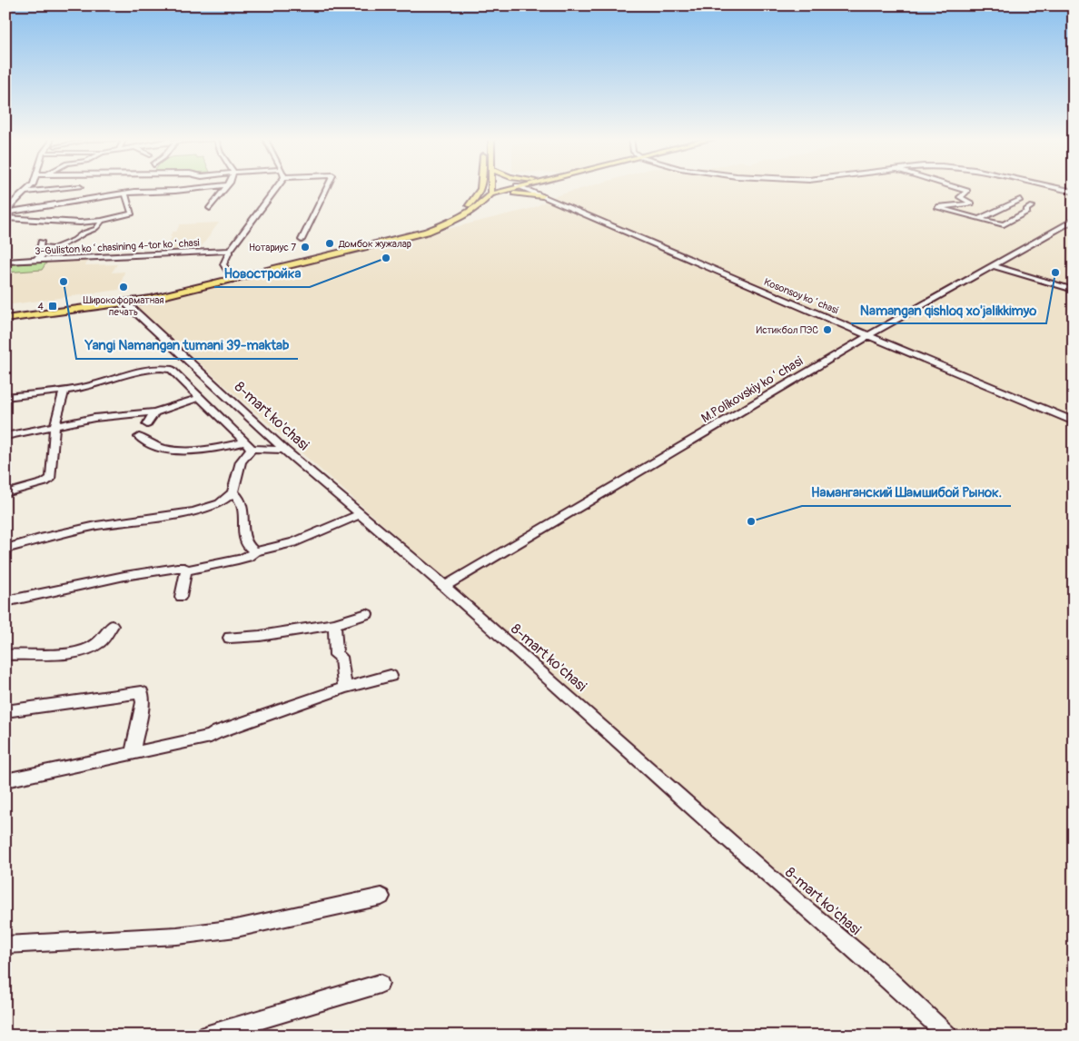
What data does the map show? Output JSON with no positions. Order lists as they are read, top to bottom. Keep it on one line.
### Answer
{"streets":{"street":["3-Guliston koʻchasining 4-tor koʻchasi","Kosonsoy koʻchasi","M.Polikovskiy koʻchasi","8-mart ko'chasi"]},"crossings":[["Kosonsoy koʻchasi","M.Polikovskiy koʻchasi"],["M.Polikovskiy koʻchasi","8-mart ko'chasi"]],"places":{"other":["Домбок жужалар","Нотариус 7","Новостройка","Namangan qishloq xo'jalikkimyo","Yangi Namangan tumani 39-maktab","Широкоформатная печать","Истикбол ПЭС","Наманганский Шамшибой Рынок."],"transit":["4"]}}
